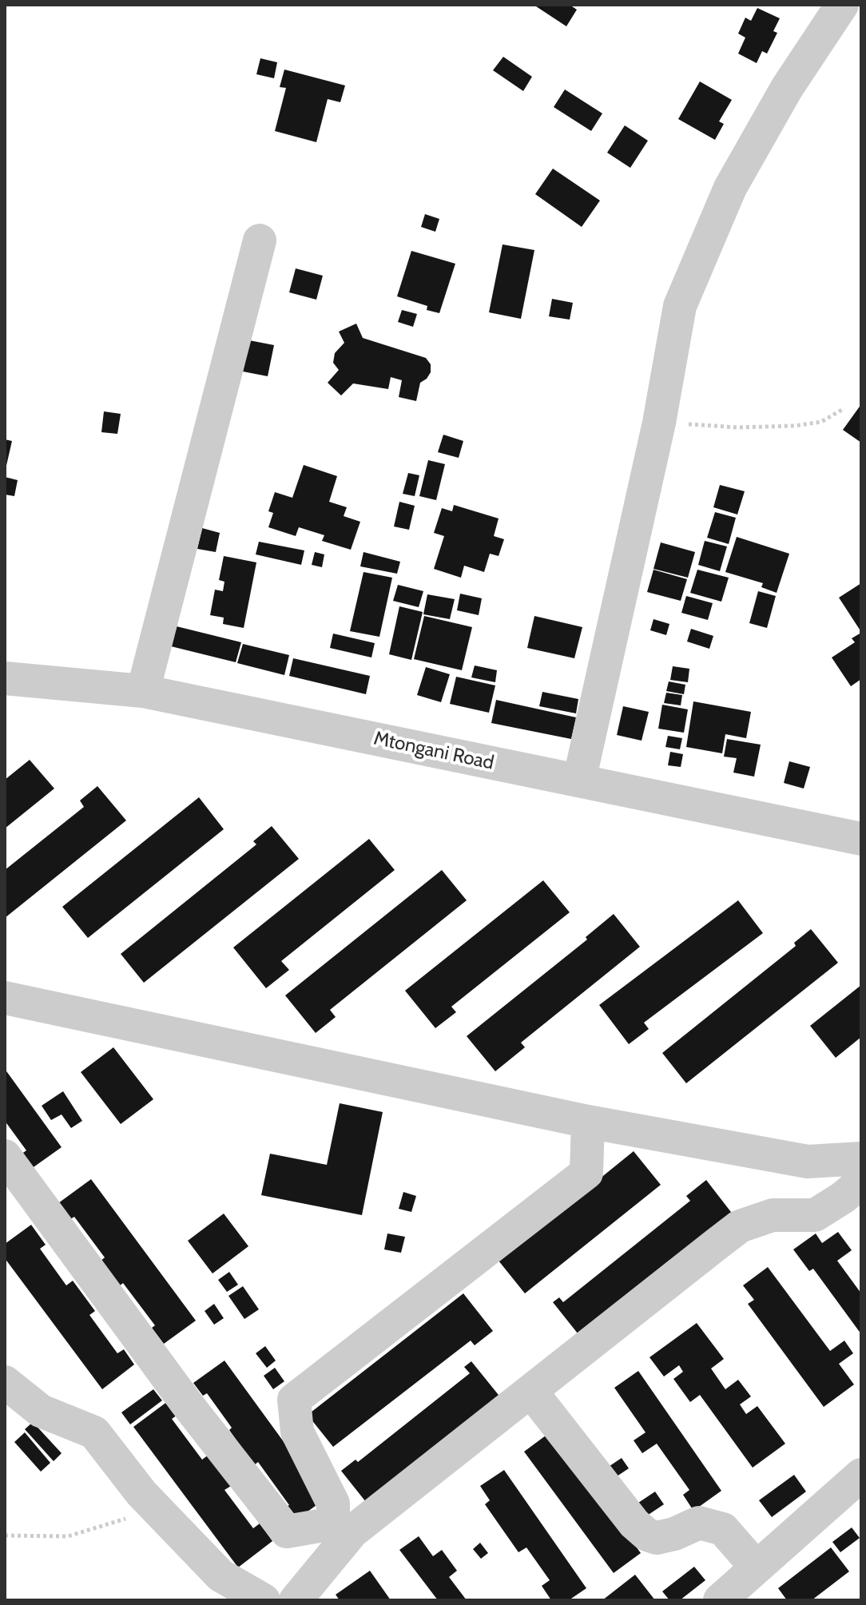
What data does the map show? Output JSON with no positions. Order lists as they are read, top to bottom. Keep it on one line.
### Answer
{"streets":{"street":["Mtongani Road"]}}
